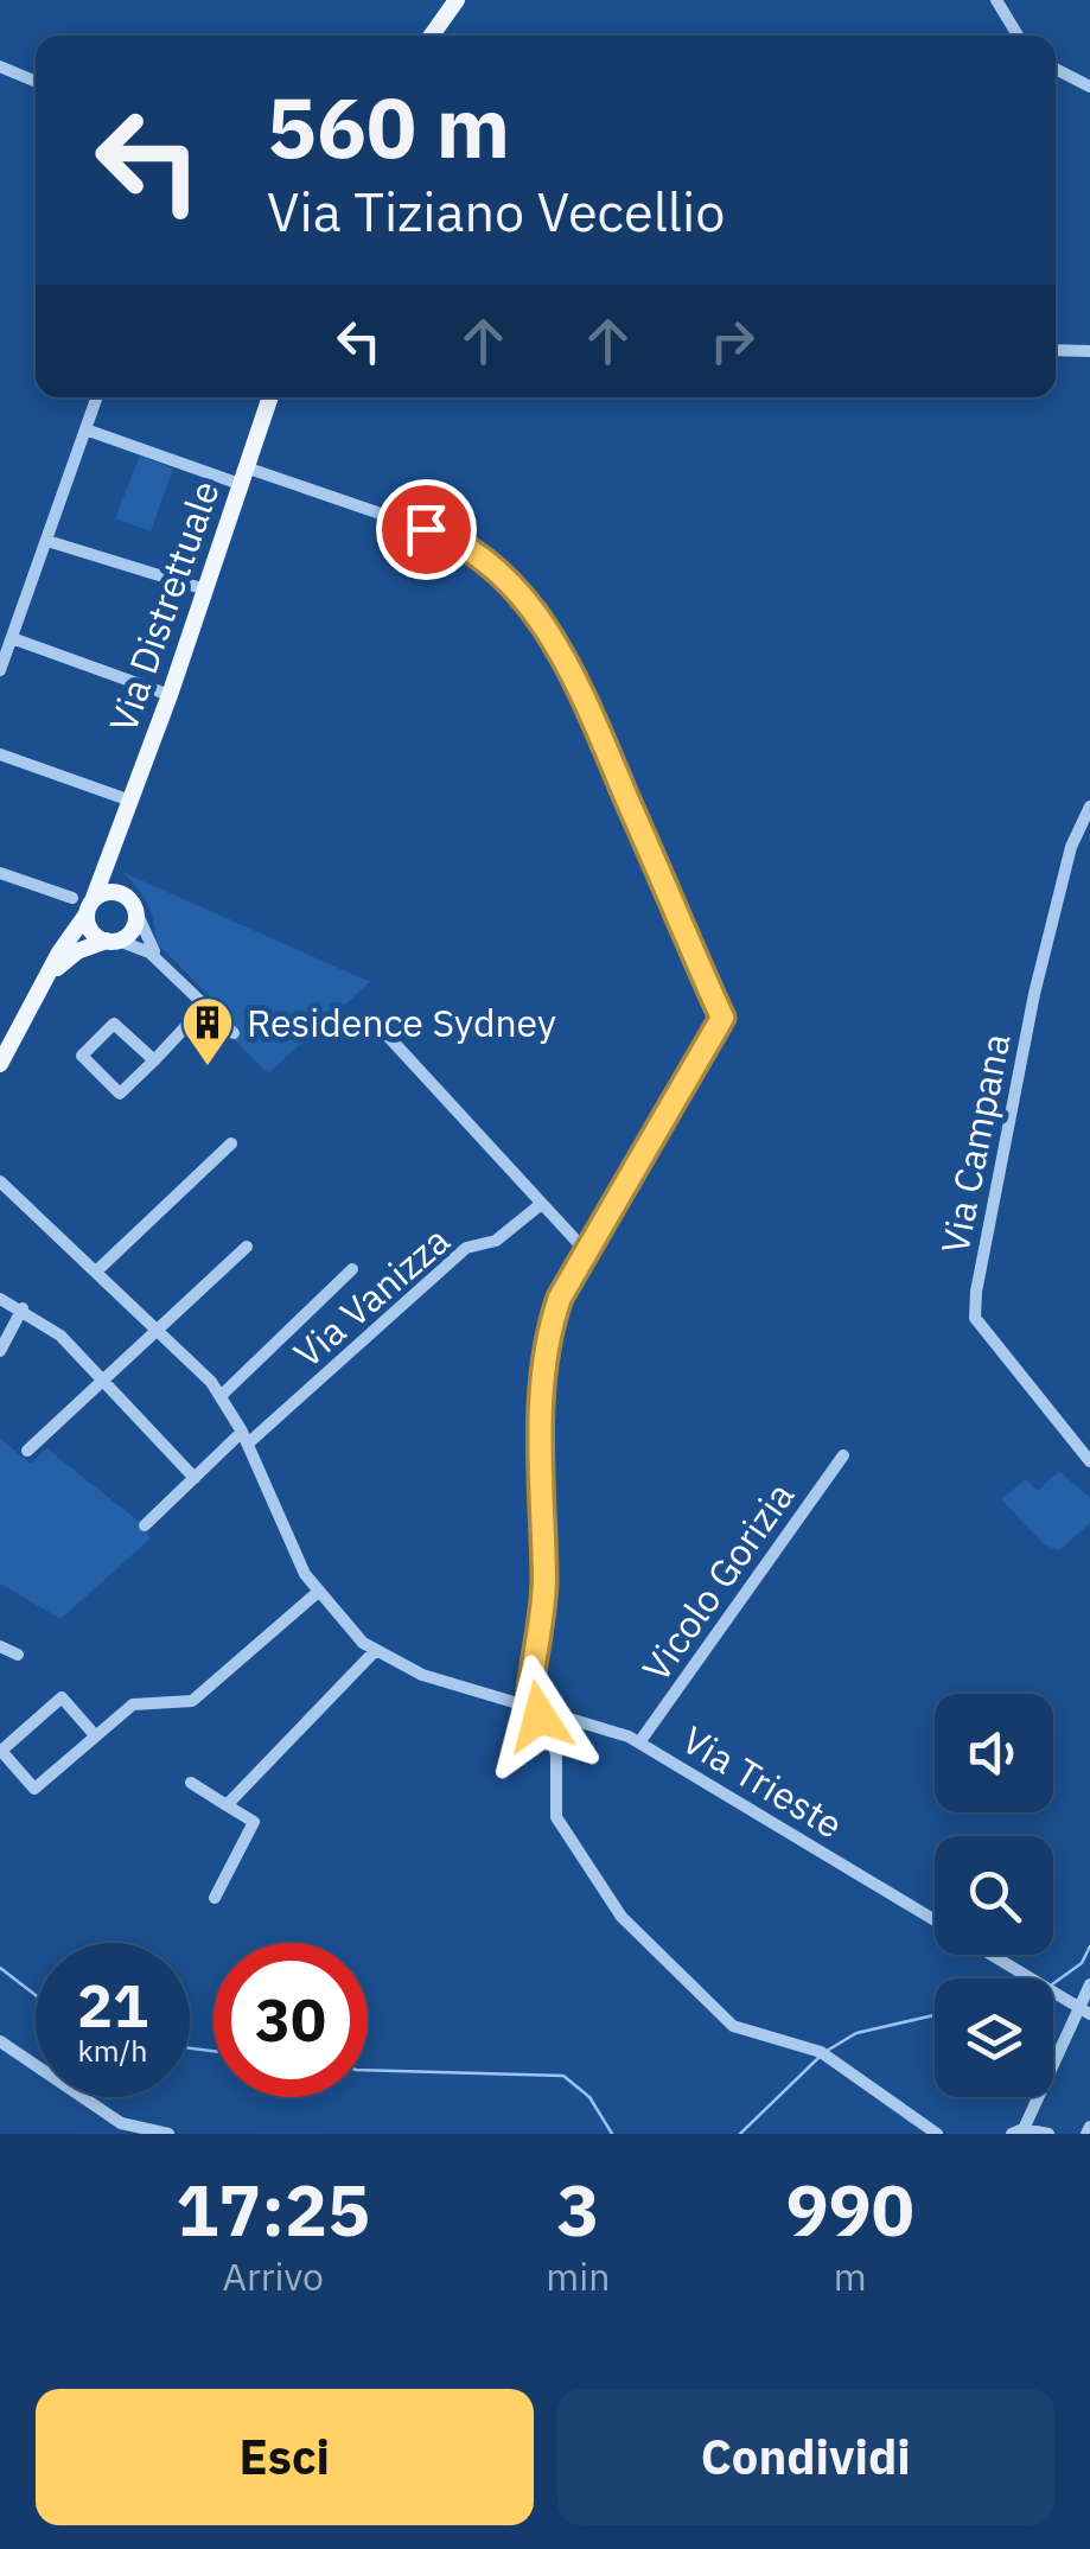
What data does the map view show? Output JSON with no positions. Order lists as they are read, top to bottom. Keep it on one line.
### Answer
{"streets":{"main road":["Via Distrettuale"],"street":["Via Campana","Via Vanizza","Vicolo Gorizia","Via Trieste"]},"crossings":[["Vicolo Gorizia","Via Trieste"]],"places":{"building":["Residence Sydney"]},"page":{"turn":["560 m","Via Tiziano Vecellio"],"speed":"21 km/h","limit":"30","eta":["17:25","Arrivo","3","min","990","m"],"buttons":["Esci","Condividi"]}}
